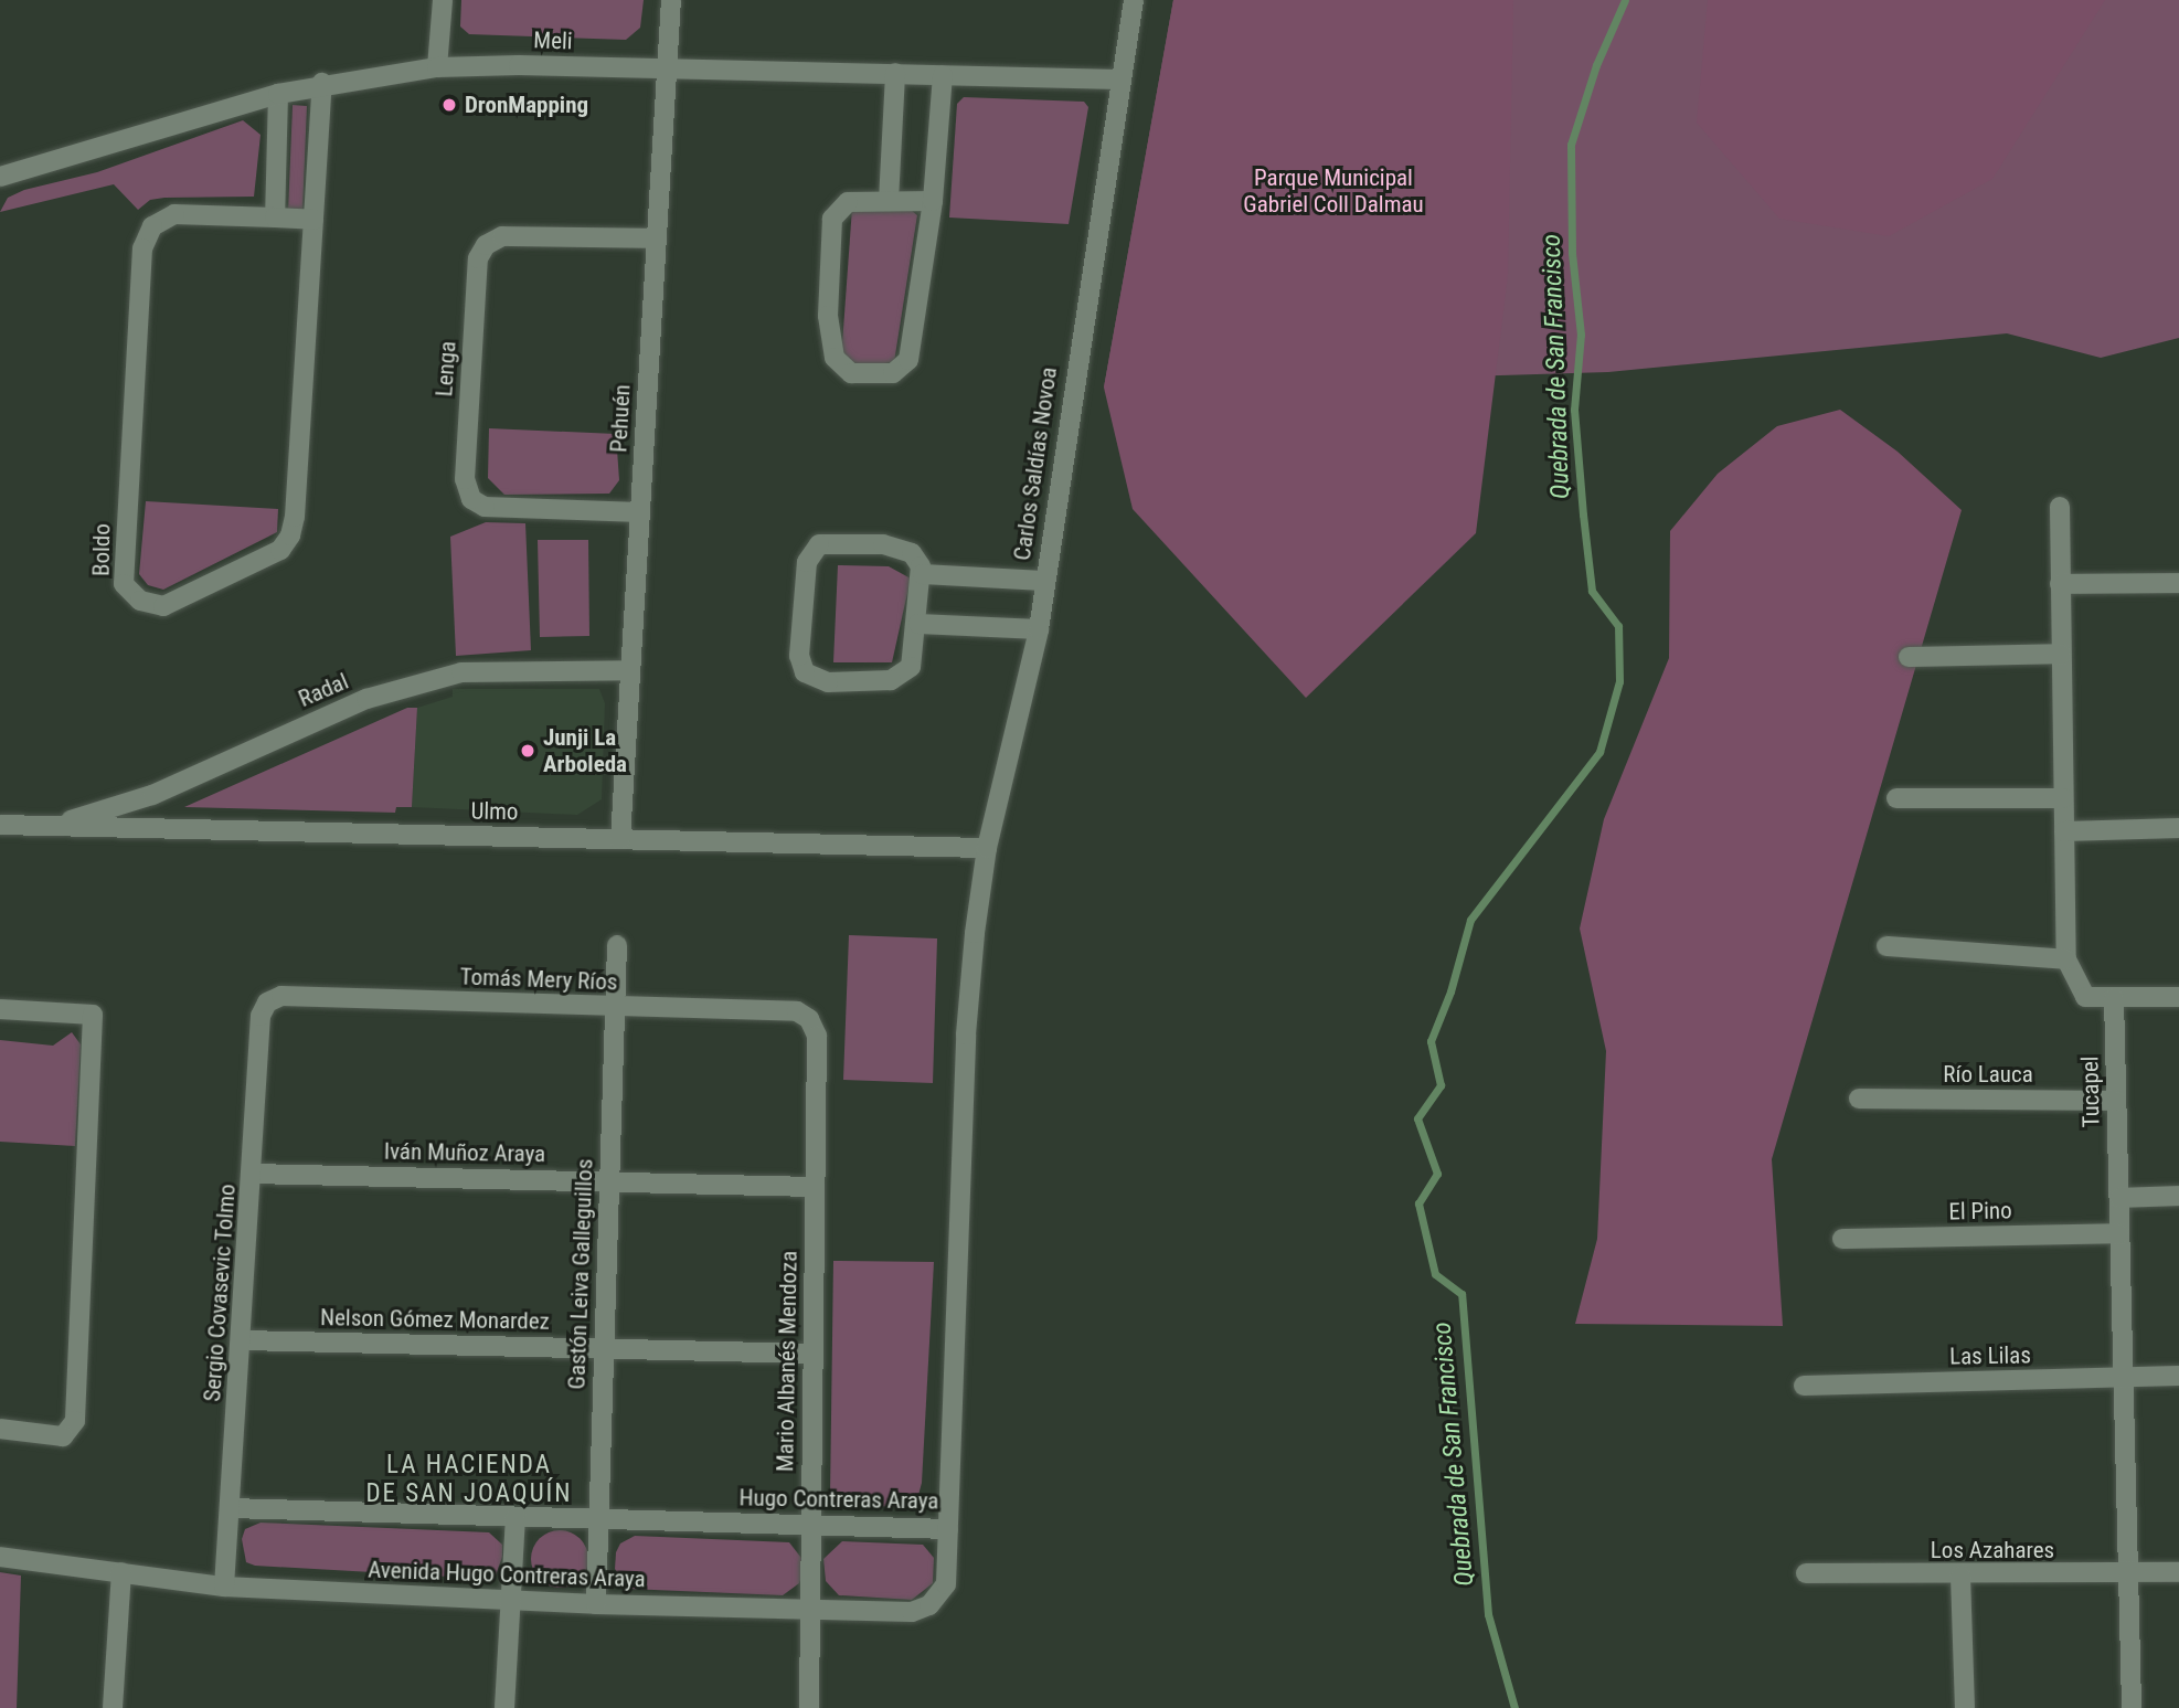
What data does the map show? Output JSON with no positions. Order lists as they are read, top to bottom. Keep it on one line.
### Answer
{"streets":{"street":["Meli","Lenga","Pehuén","Carlos Saldías Novoa","Boldo","Radal","Ulmo","Tomás Mery Ríos","Río Lauca","Tucapel","Iván Muñoz Araya","El Pino","Gastón Leiva Galleguillos","Sergio Covasevic Tolmo","Nelson Gómez Monardez","Las Lilas","Mario Albanés Mendoza","Hugo Contreras Araya","Los Azahares","Avenida Hugo Contreras Araya"]},"crossings":[["Meli","Pehuén"],["Meli","Carlos Saldías Novoa"],["Meli","Boldo"],["Lenga","Pehuén"],["Pehuén","Radal"],["Pehuén","Ulmo"],["Carlos Saldías Novoa","Ulmo"],["Carlos Saldías Novoa","Hugo Contreras Araya"],["Radal","Ulmo"],["Tomás Mery Ríos","Gastón Leiva Galleguillos"],["Tomás Mery Ríos","Sergio Covasevic Tolmo"],["Tomás Mery Ríos","Mario Albanés Mendoza"],["Río Lauca","Tucapel"],["Tucapel","El Pino"],["Tucapel","Las Lilas"],["Tucapel","Los Azahares"],["Iván Muñoz Araya","Gastón Leiva Galleguillos"],["Iván Muñoz Araya","Sergio Covasevic Tolmo"],["Iván Muñoz Araya","Mario Albanés Mendoza"],["Gastón Leiva Galleguillos","Nelson Gómez Monardez"],["Gastón Leiva Galleguillos","Hugo Contreras Araya"],["Gastón Leiva Galleguillos","Avenida Hugo Contreras Araya"],["Sergio Covasevic Tolmo","Nelson Gómez Monardez"],["Sergio Covasevic Tolmo","Hugo Contreras Araya"],["Sergio Covasevic Tolmo","Avenida Hugo Contreras Araya"],["Nelson Gómez Monardez","Mario Albanés Mendoza"],["Mario Albanés Mendoza","Hugo Contreras Araya"],["Mario Albanés Mendoza","Avenida Hugo Contreras Araya"],["Hugo Contreras Araya","Avenida Hugo Contreras Araya"]],"districts":["LA HACIENDA DE SAN JOAQUÍN"],"water":["Quebrada de San Francisco"],"parks":["Parque Municipal Gabriel Coll Dalmau"],"places":["DronMapping","Junji La Arboleda"]}
